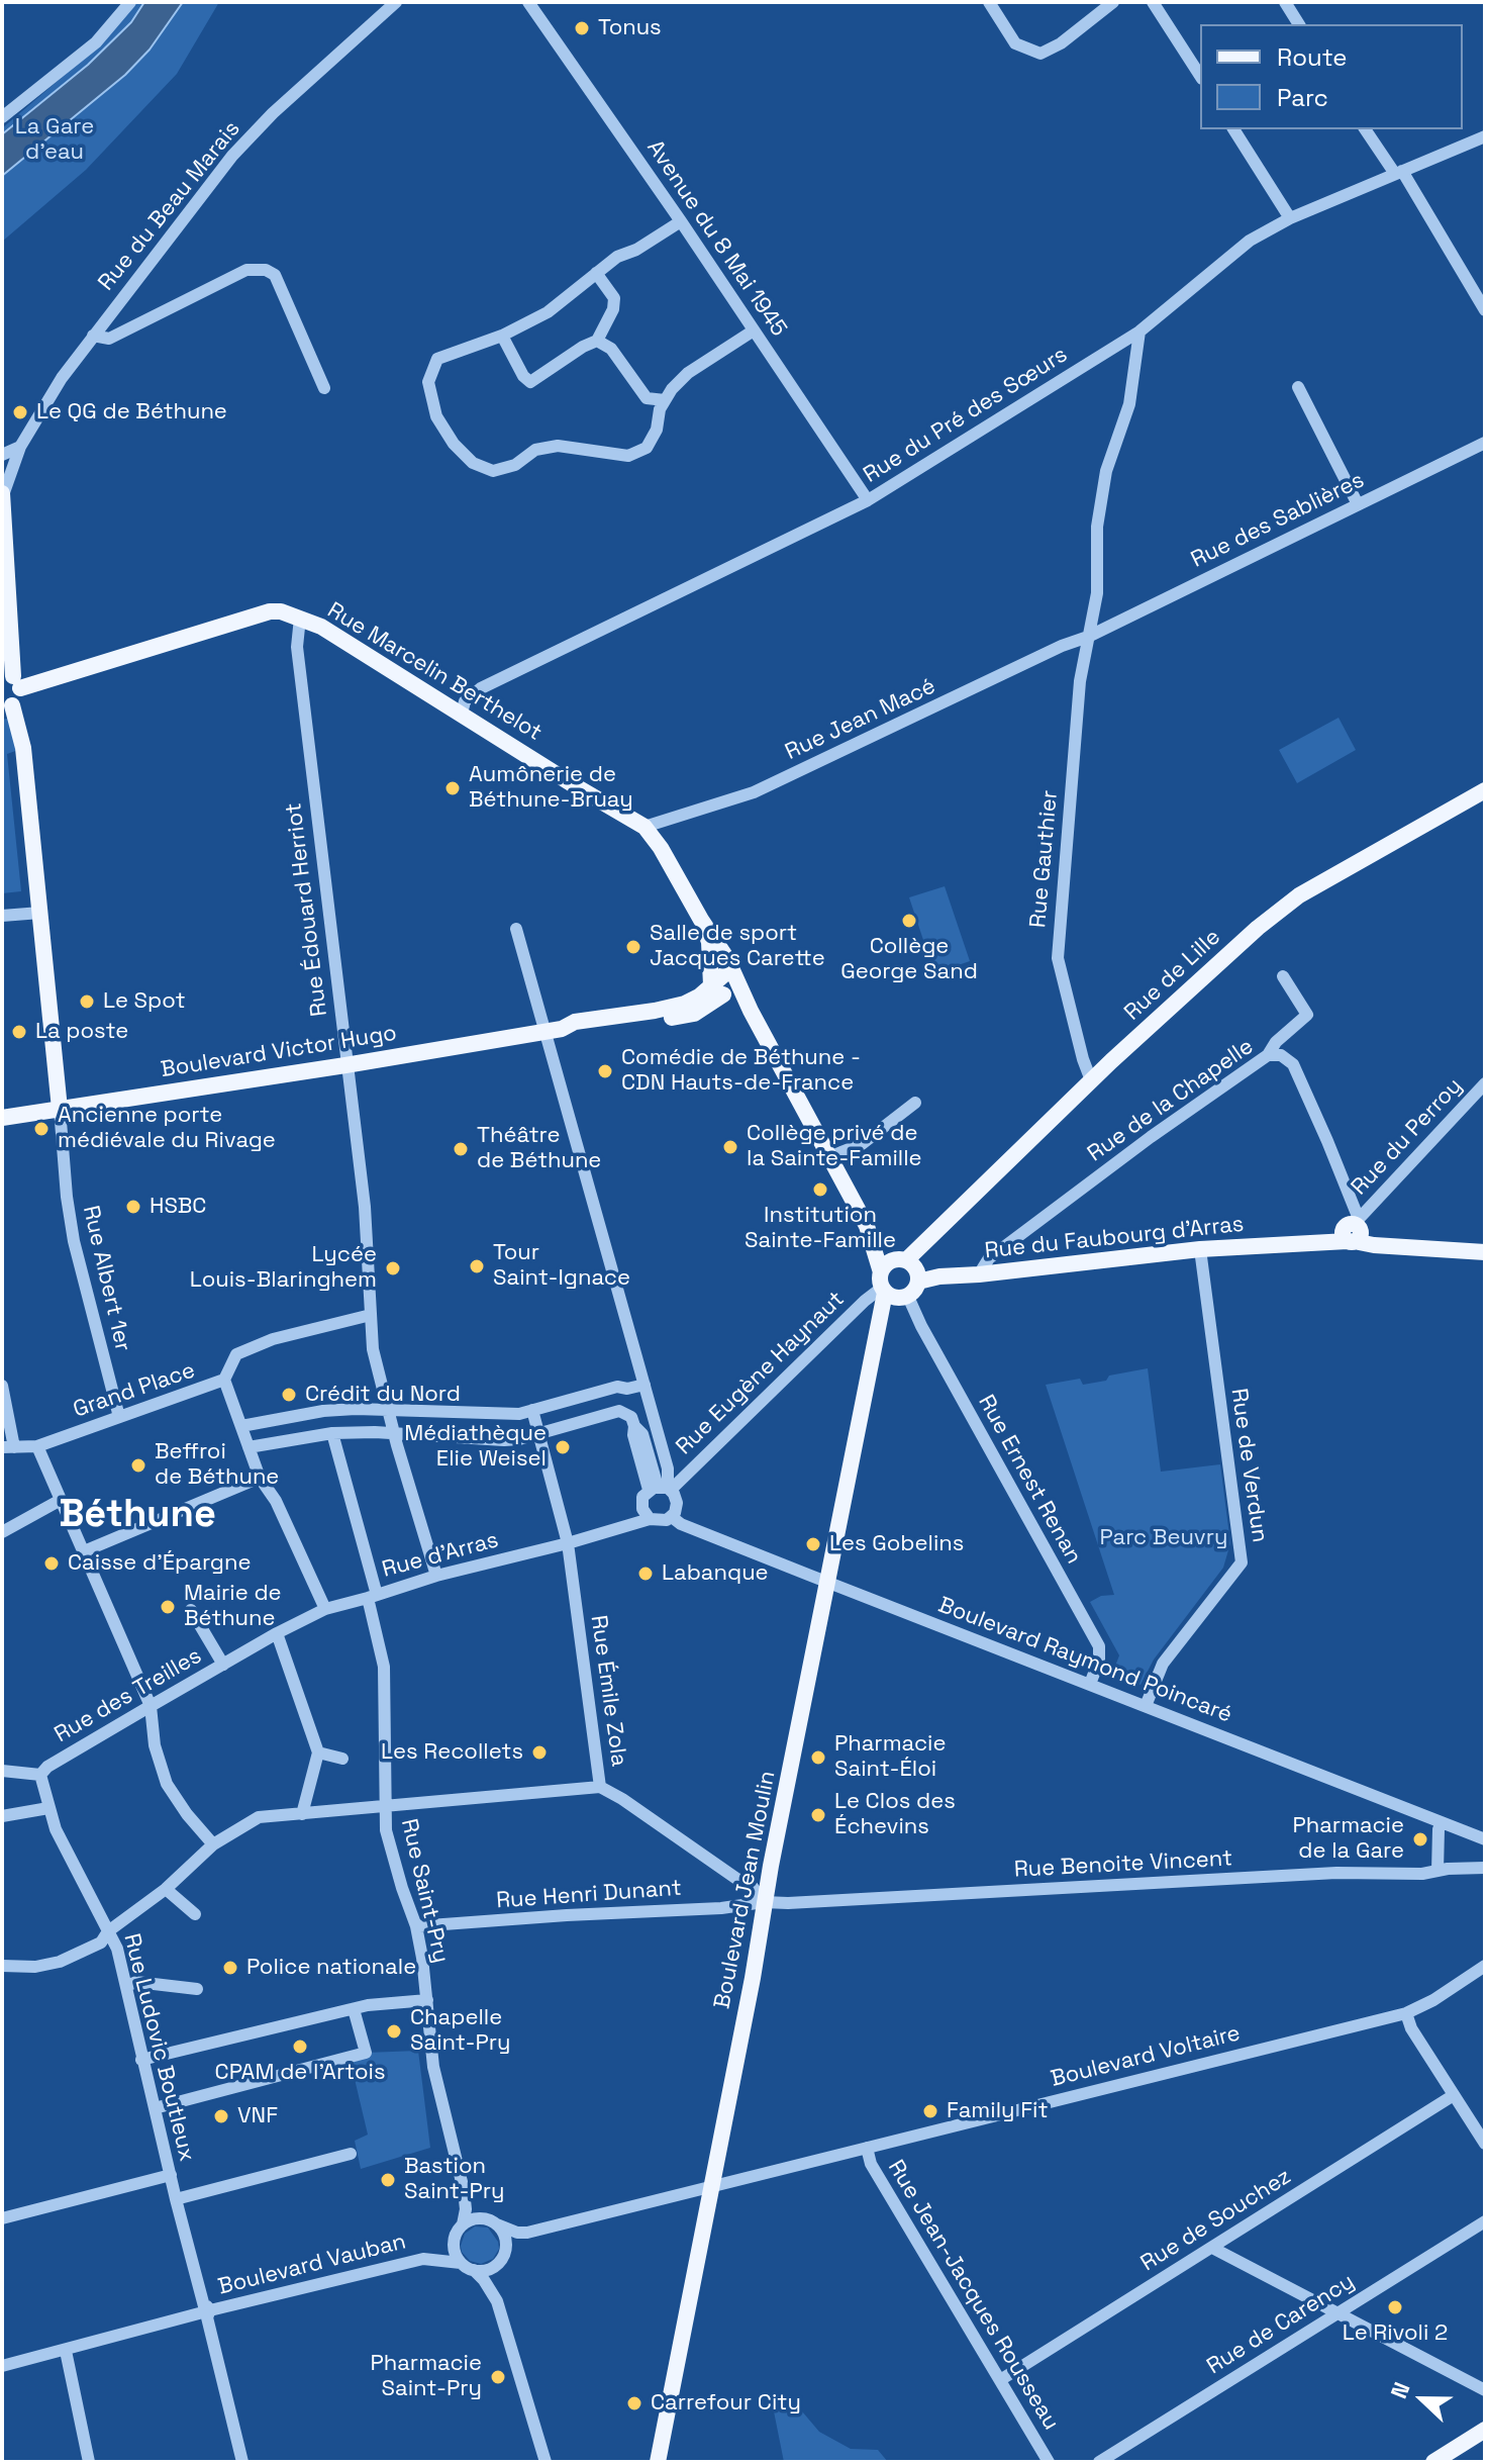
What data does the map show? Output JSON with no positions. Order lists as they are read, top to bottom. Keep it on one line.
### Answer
{"streets":{"main road":["Rue Marcelin Berthelot","Rue de Lille","Boulevard Victor Hugo","Rue du Faubourg d'Arras","Boulevard Jean Moulin"],"street":["Rue du Beau Marais","Avenue du 8 Mai 1945","Rue du Pré des Sœurs","Rue des Sablières","Rue Jean Macé","Rue Gauthier","Rue Édouard Herriot","Rue de la Chapelle","Rue du Perroy","Rue Albert 1er","Rue Eugène Haynaut","Grand Place","Rue de Verdun","Rue Ernest Renan","Rue d'Arras","Boulevard Raymond Poincaré","Rue Émile Zola","Rue des Treilles","Rue Benoite Vincent","Rue Saint-Pry","Rue Henri Dunant","Rue Ludovic Boutleux","Boulevard Voltaire","Rue de Souchez","Boulevard Vauban","Rue Jean-Jacques Rousseau","Rue de Carency"]},"crossings":[["Avenue du 8 Mai 1945","Rue du Pré des Sœurs"],["Rue du Pré des Sœurs","Rue Marcelin Berthelot"],["Rue du Pré des Sœurs","Rue Gauthier"],["Rue des Sablières","Rue Jean Macé"],["Rue des Sablières","Rue Gauthier"],["Rue Marcelin Berthelot","Rue Jean Macé"],["Rue Marcelin Berthelot","Rue Édouard Herriot"],["Rue Marcelin Berthelot","Boulevard Victor Hugo"],["Rue Marcelin Berthelot","Rue Eugène Haynaut"],["Rue Marcelin Berthelot","Boulevard Jean Moulin"],["Rue Jean Macé","Rue Gauthier"],["Rue Gauthier","Rue de Lille"],["Rue Édouard Herriot","Boulevard Victor Hugo"],["Rue Édouard Herriot","Rue d'Arras"],["Rue de Lille","Rue du Faubourg d'Arras"],["Rue de Lille","Rue Ernest Renan"],["Rue de Lille","Boulevard Jean Moulin"],["Boulevard Victor Hugo","Rue Albert 1er"],["Rue de la Chapelle","Rue du Perroy"],["Rue de la Chapelle","Rue du Faubourg d'Arras"],["Rue du Perroy","Rue du Faubourg d'Arras"],["Rue du Faubourg d'Arras","Rue de Verdun"],["Rue Albert 1er","Grand Place"],["Rue Eugène Haynaut","Rue d'Arras"],["Rue Eugène Haynaut","Boulevard Raymond Poincaré"],["Rue Eugène Haynaut","Boulevard Jean Moulin"],["Grand Place","Rue d'Arras"],["Grand Place","Rue des Treilles"],["Rue de Verdun","Boulevard Raymond Poincaré"],["Rue Ernest Renan","Boulevard Raymond Poincaré"],["Rue Ernest Renan","Boulevard Jean Moulin"],["Rue d'Arras","Boulevard Raymond Poincaré"],["Rue d'Arras","Rue Émile Zola"],["Rue d'Arras","Rue des Treilles"],["Rue d'Arras","Rue Saint-Pry"],["Boulevard Raymond Poincaré","Boulevard Jean Moulin"],["Rue Émile Zola","Rue Benoite Vincent"],["Rue Émile Zola","Boulevard Jean Moulin"],["Rue Émile Zola","Rue Henri Dunant"],["Rue des Treilles","Rue Ludovic Boutleux"],["Rue Benoite Vincent","Boulevard Jean Moulin"],["Rue Benoite Vincent","Rue Henri Dunant"],["Boulevard Jean Moulin","Rue Henri Dunant"],["Boulevard Jean Moulin","Boulevard Voltaire"],["Rue Saint-Pry","Rue Henri Dunant"],["Rue Saint-Pry","Boulevard Vauban"],["Rue Ludovic Boutleux","Boulevard Vauban"],["Boulevard Voltaire","Rue Jean-Jacques Rousseau"],["Rue de Souchez","Rue Jean-Jacques Rousseau"]],"districts":["Béthune"],"parks":["La Gare d'eau","Parc Beuvry"],"places":["Tonus","Le QG de Béthune","Aumônerie de Béthune-Bruay","Collège George Sand","Salle de sport Jacques Carette","Le Spot","La poste","Comédie de Béthune - CDN Hauts-de-France","Ancienne porte médiévale du Rivage","Collège privé de la Sainte-Famille","Théâtre de Béthune","Institution Sainte-Famille","HSBC","Tour Saint-Ignace","Lycée Louis-Blaringhem","Crédit du Nord","Médiathèque Elie Weisel","Beffroi de Béthune","Les Gobelins","Caisse d'Épargne","Labanque","Mairie de Béthune","Les Recollets","Pharmacie Saint-Éloi","Le Clos des Échevins","Pharmacie de la Gare","Police nationale","Chapelle Saint-Pry","CPAM de l'Artois","Family Fit","VNF","Bastion Saint-Pry","Le Rivoli 2","Pharmacie Saint-Pry","Carrefour City"],"legend":["Route","Parc"],"north":"left"}
